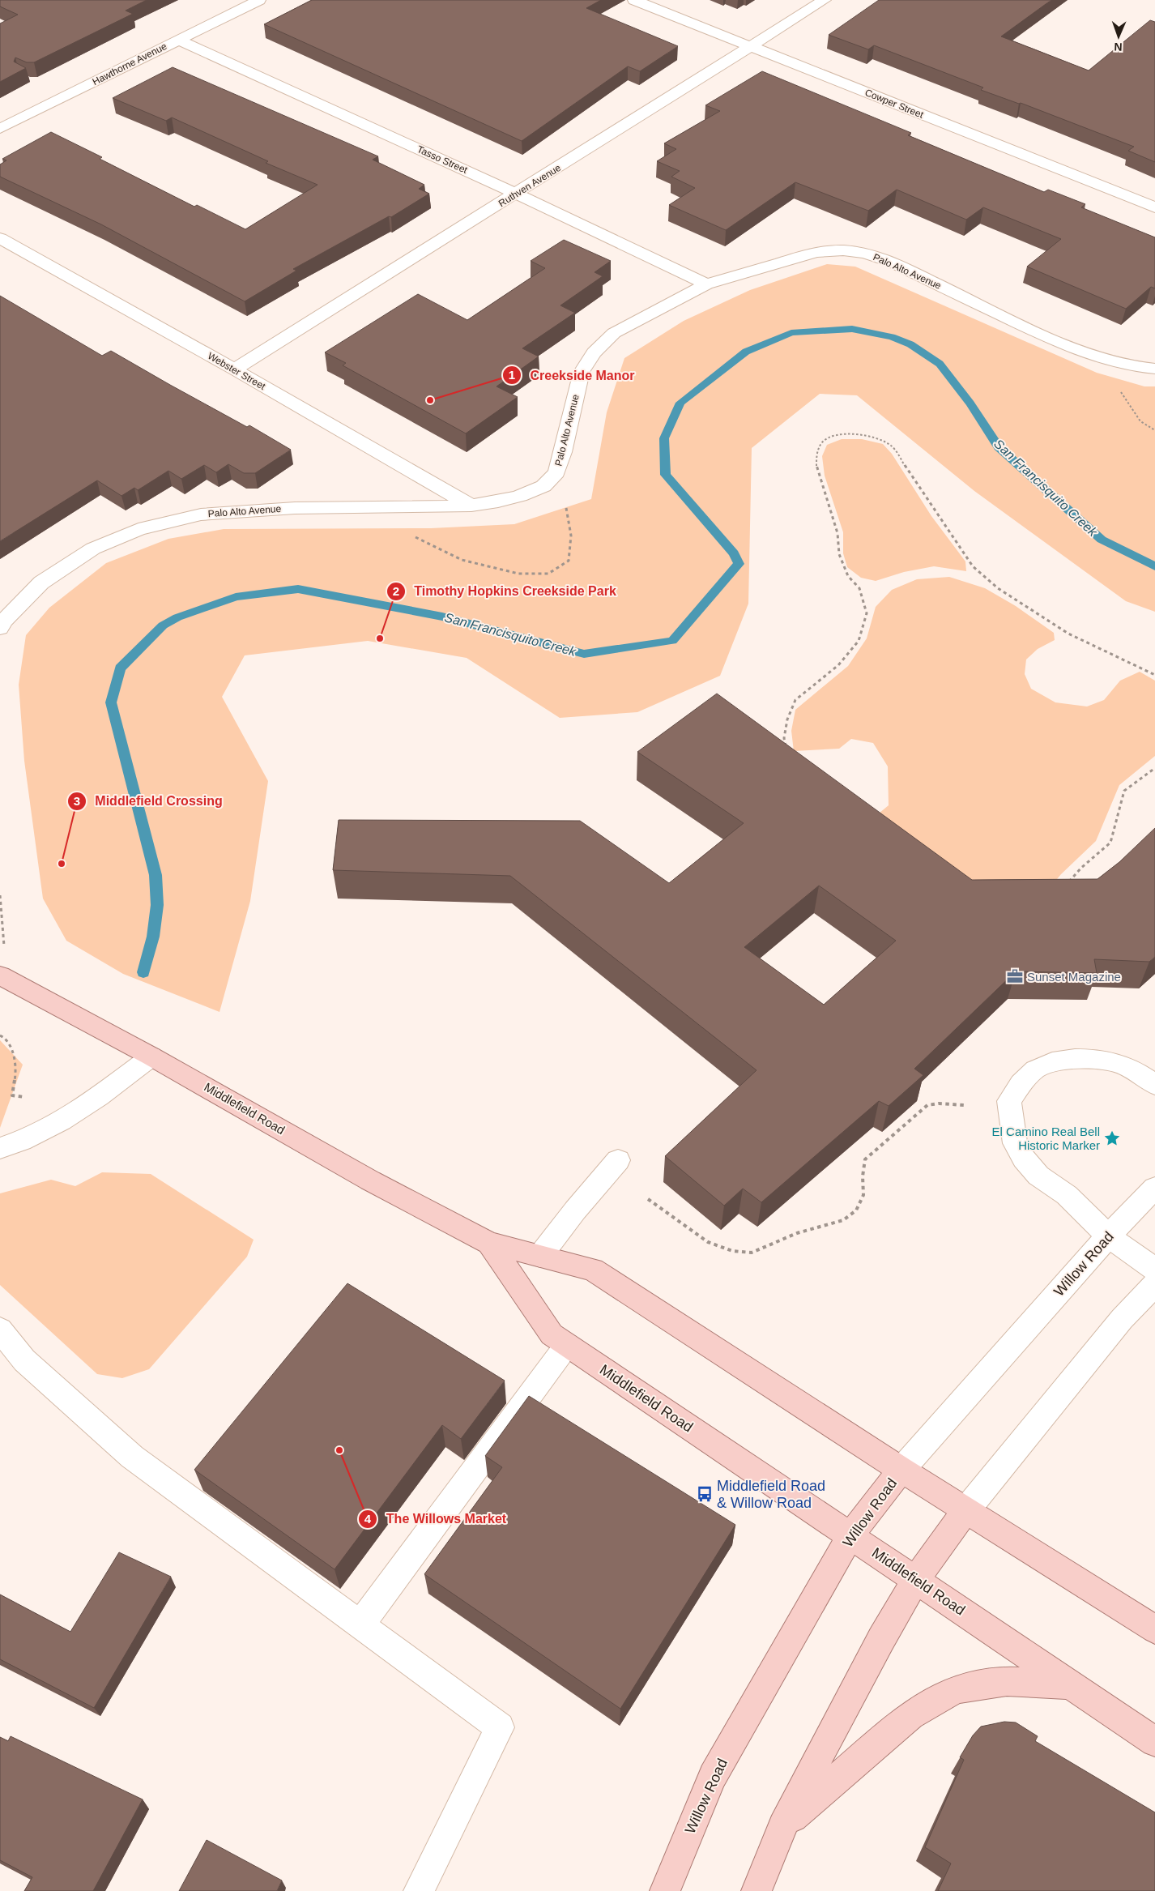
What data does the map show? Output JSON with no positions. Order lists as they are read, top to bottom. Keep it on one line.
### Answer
{"streets":{"main road":["Middlefield Road","Willow Road"],"street":["Hawthorne Avenue","Cowper Street","Tasso Street","Ruthven Avenue","Palo Alto Avenue","Webster Street"]},"crossings":[["Hawthorne Avenue","Tasso Street"],["Cowper Street","Ruthven Avenue"],["Tasso Street","Ruthven Avenue"],["Tasso Street","Palo Alto Avenue"],["Ruthven Avenue","Webster Street"],["Palo Alto Avenue","Webster Street"],["Middlefield Road","Willow Road"]],"water":["San Francisquito Creek"],"places":{"other":["Creekside Manor","Timothy Hopkins Creekside Park","Middlefield Crossing","The Willows Market"],"office":["Sunset Magazine"],"place":["El Camino Real Bell Historic Marker"],"bus stop":["Middlefield Road & Willow Road"]},"north":"bottom"}
